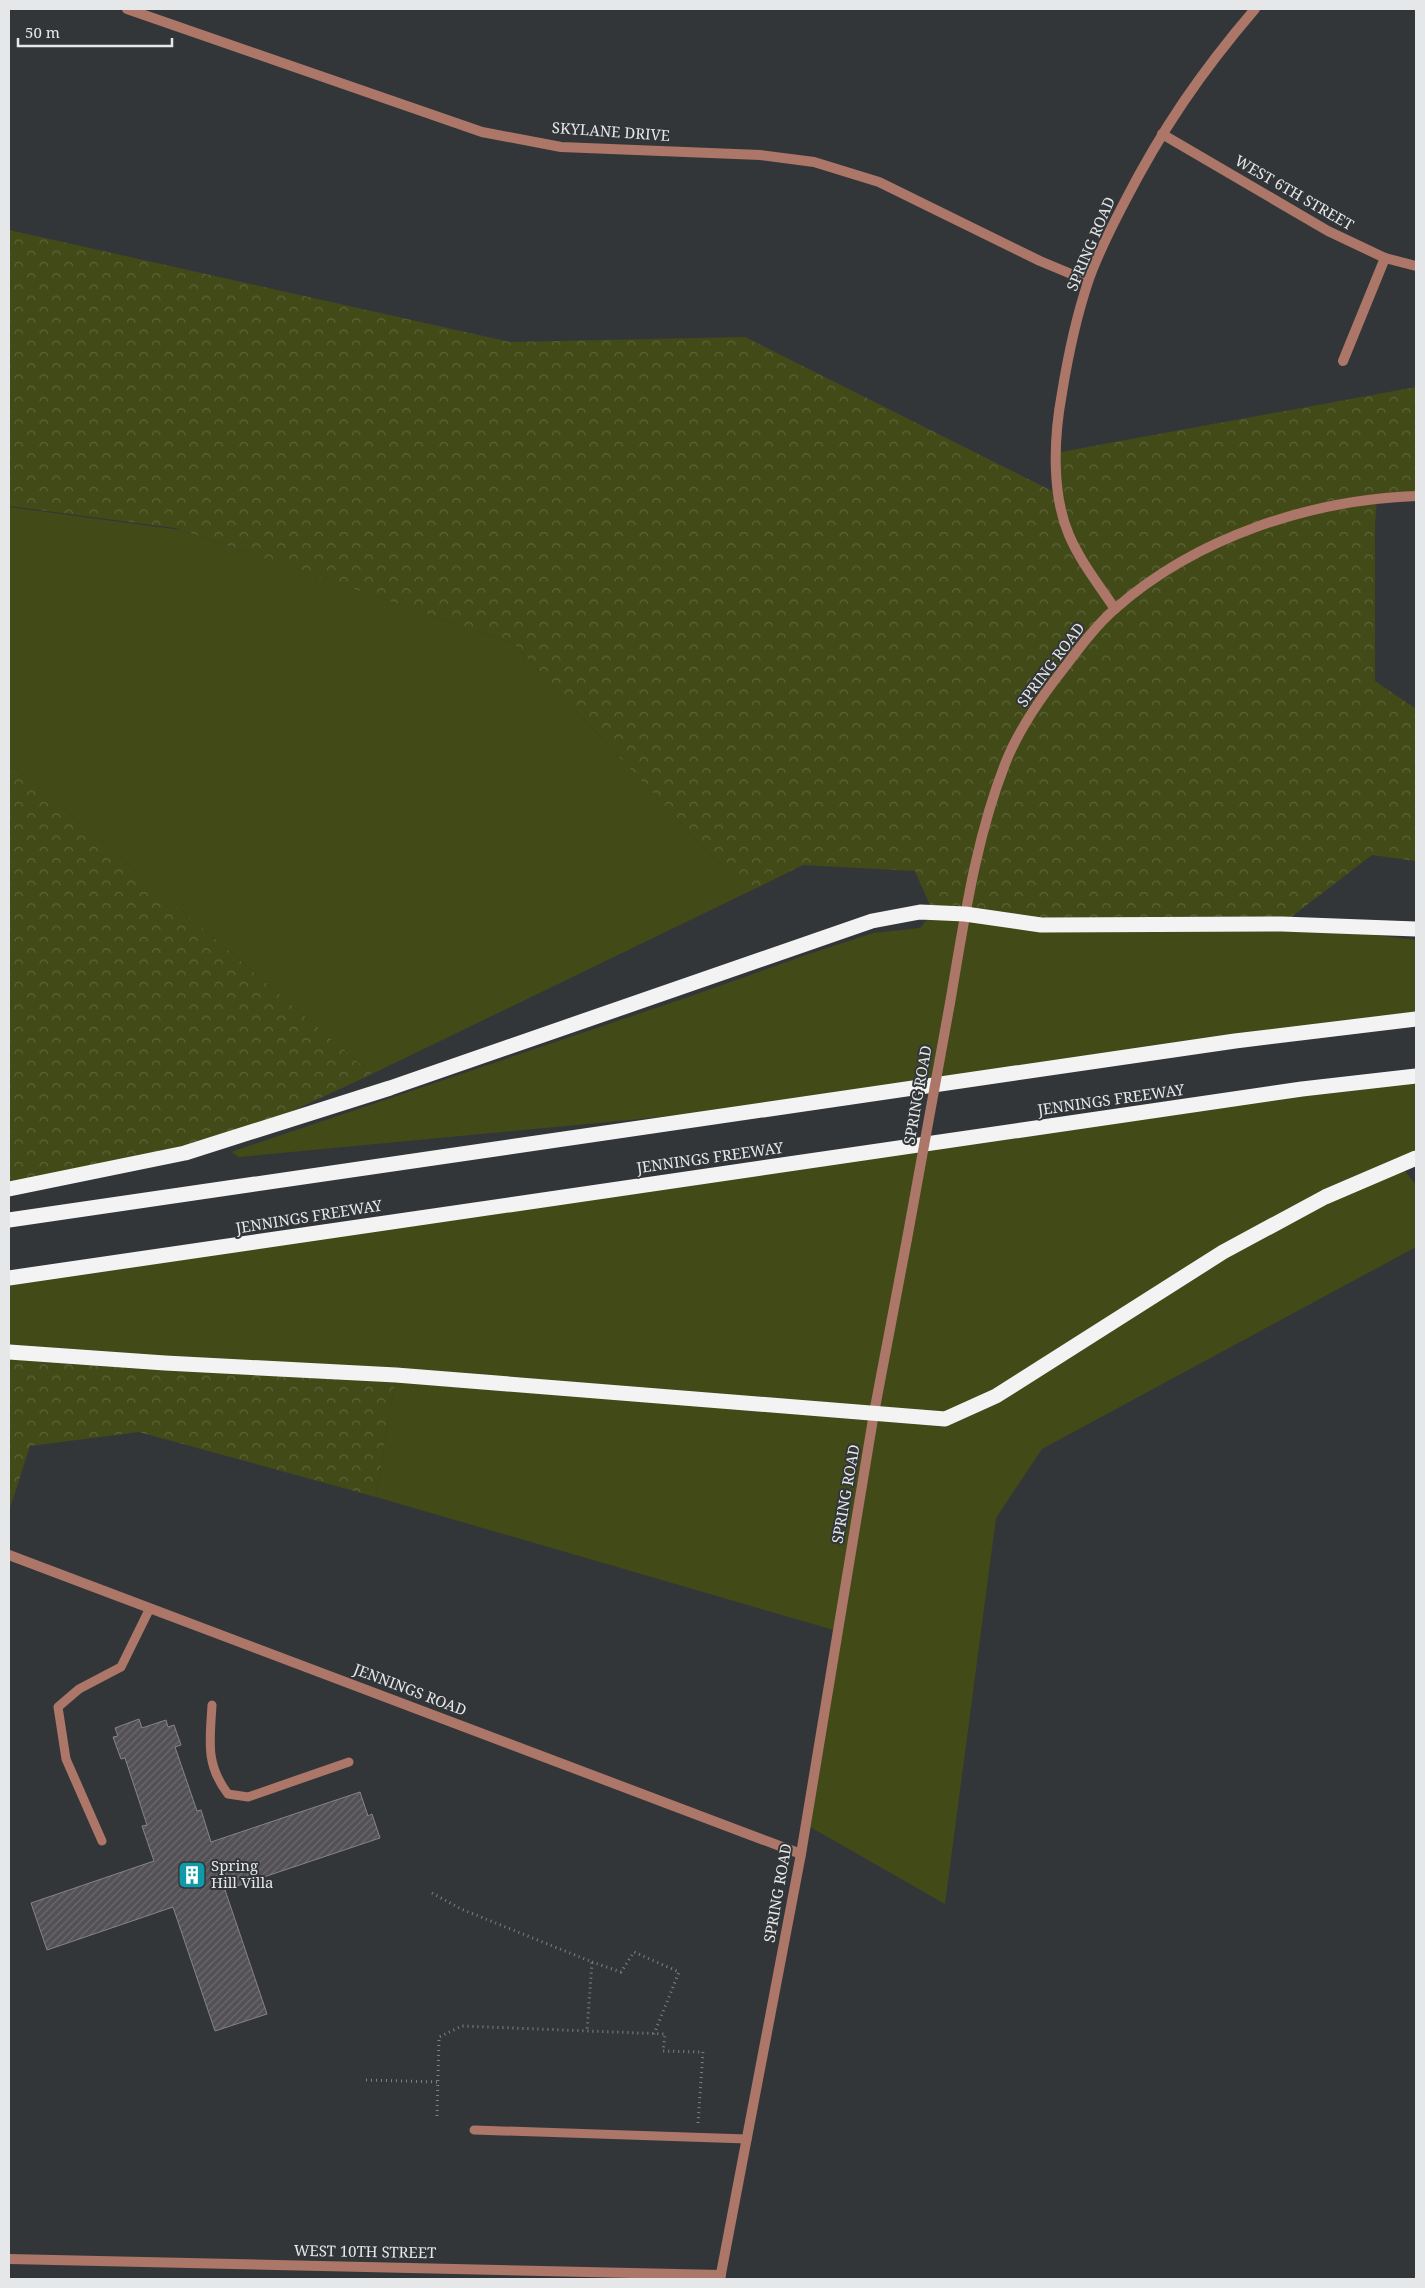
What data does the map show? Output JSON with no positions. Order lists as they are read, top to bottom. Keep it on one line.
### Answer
{"streets":{"highway":["JENNINGS FREEWAY"],"street":["SKYLANE DRIVE","WEST 6TH STREET","SPRING ROAD","JENNINGS ROAD","WEST 10TH STREET"]},"crossings":[["SKYLANE DRIVE","SPRING ROAD"],["WEST 6TH STREET","SPRING ROAD"],["SPRING ROAD","JENNINGS ROAD"],["SPRING ROAD","WEST 10TH STREET"]],"places":{"building":["Spring Hill Villa"]},"scale_bar":"50 m"}
